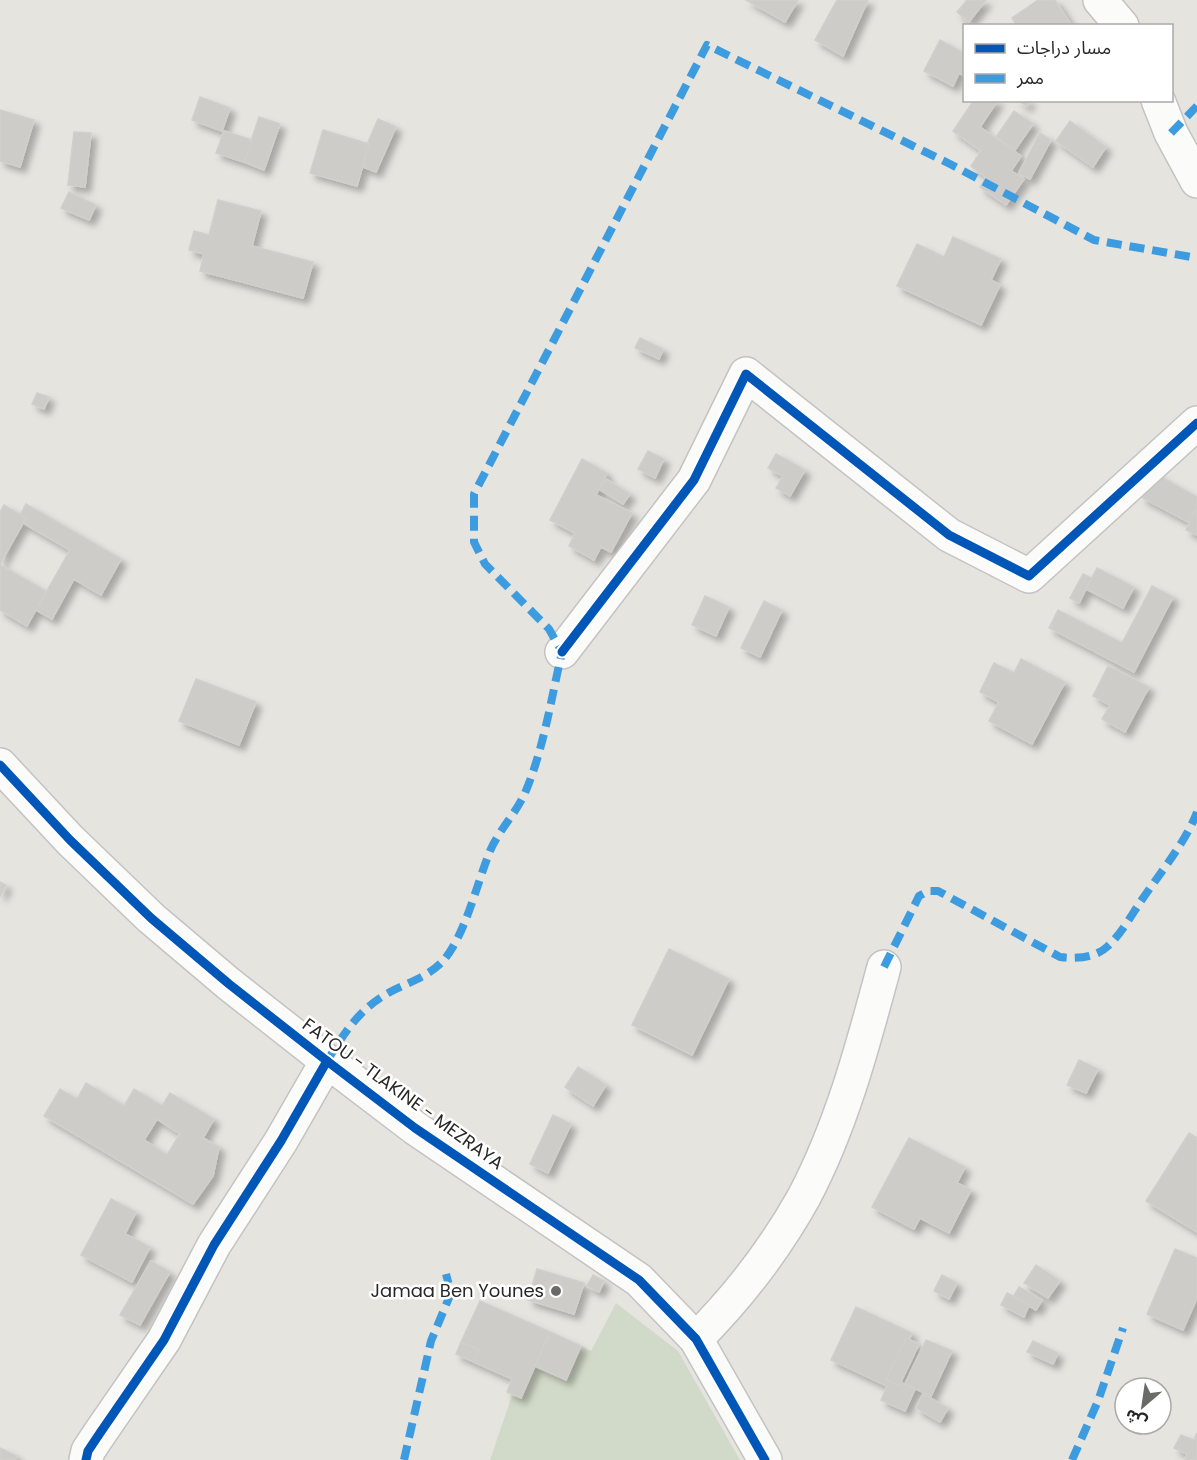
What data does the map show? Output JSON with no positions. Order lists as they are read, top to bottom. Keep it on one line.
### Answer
{"streets":{"street":["FATOU - TLAKINE - MEZRAYA"]},"places":["Jamaa Ben Younes"],"legend":["مسار دراجات","ممر"],"north":"bottom left"}
